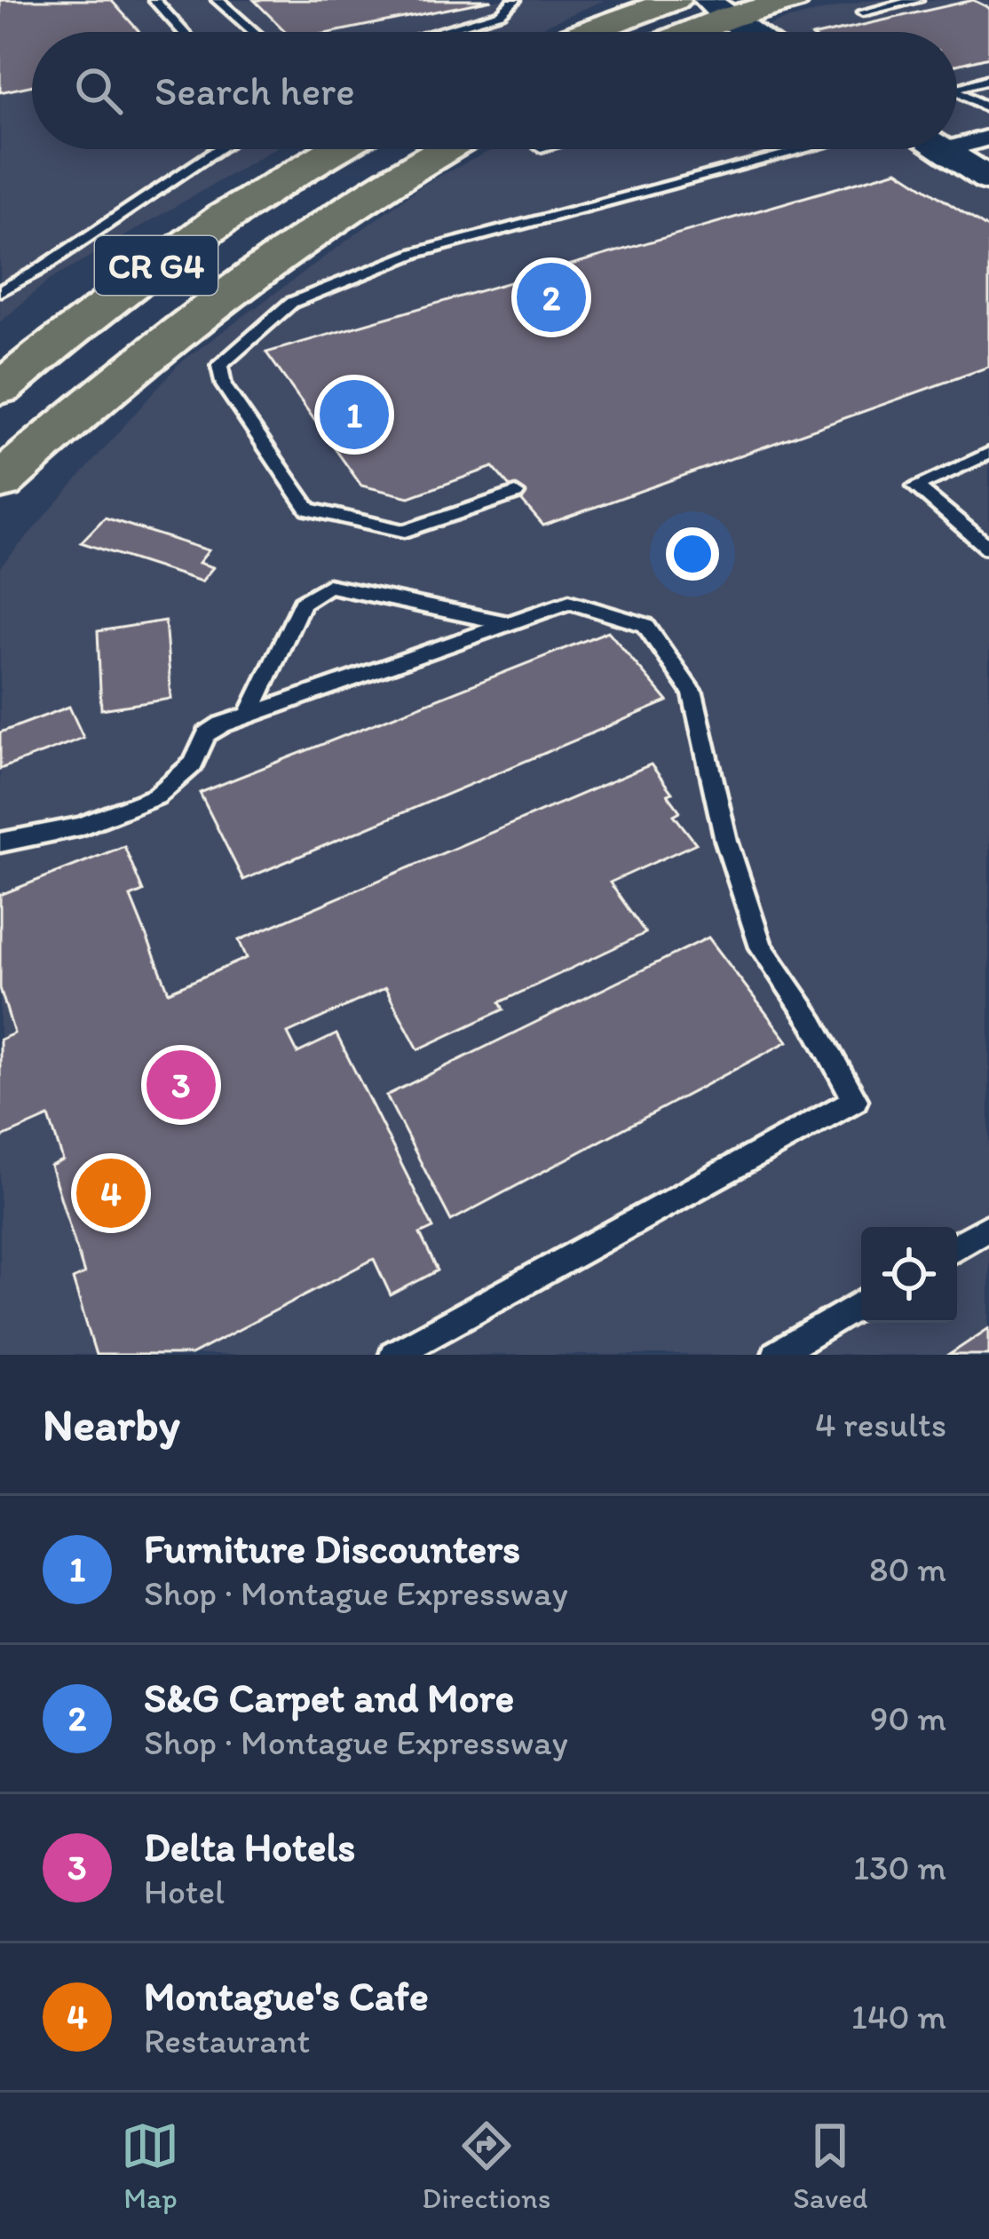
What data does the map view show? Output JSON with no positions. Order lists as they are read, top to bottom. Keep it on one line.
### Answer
{"streets":{"highway":["CR G4"]},"page":{"search":"Search here","pins":["2","1","3","4"],"heading":["Nearby","4 results"],"list":[{"mark":"1","name":"Furniture Discounters","note":"Shop · Montague Expressway","value":"80 m"},{"mark":"2","name":"S&G Carpet and More","note":"Shop · Montague Expressway","value":"90 m"},{"mark":"3","name":"Delta Hotels","note":"Hotel","value":"130 m"},{"mark":"4","name":"Montague's Cafe","note":"Restaurant","value":"140 m"}],"nav":["Map","Directions","Saved"]}}
